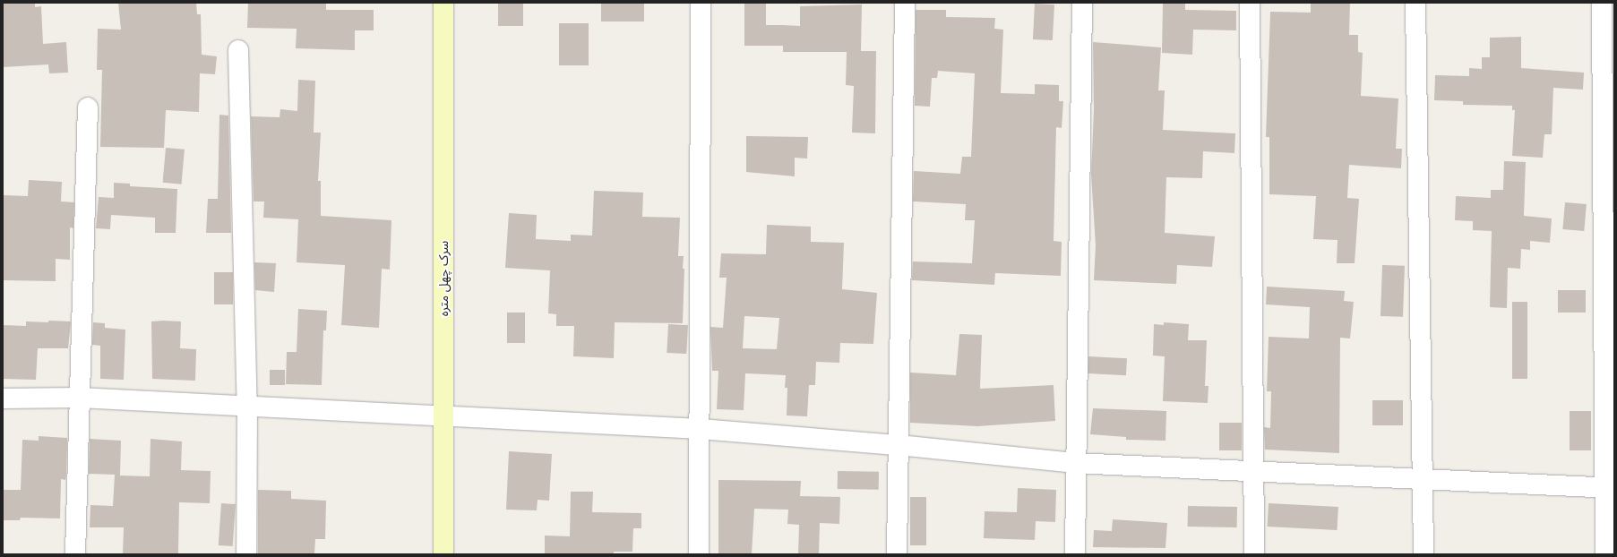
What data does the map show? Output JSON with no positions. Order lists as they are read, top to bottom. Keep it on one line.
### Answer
{"streets":{"street":["سرک چهل متره"]}}
